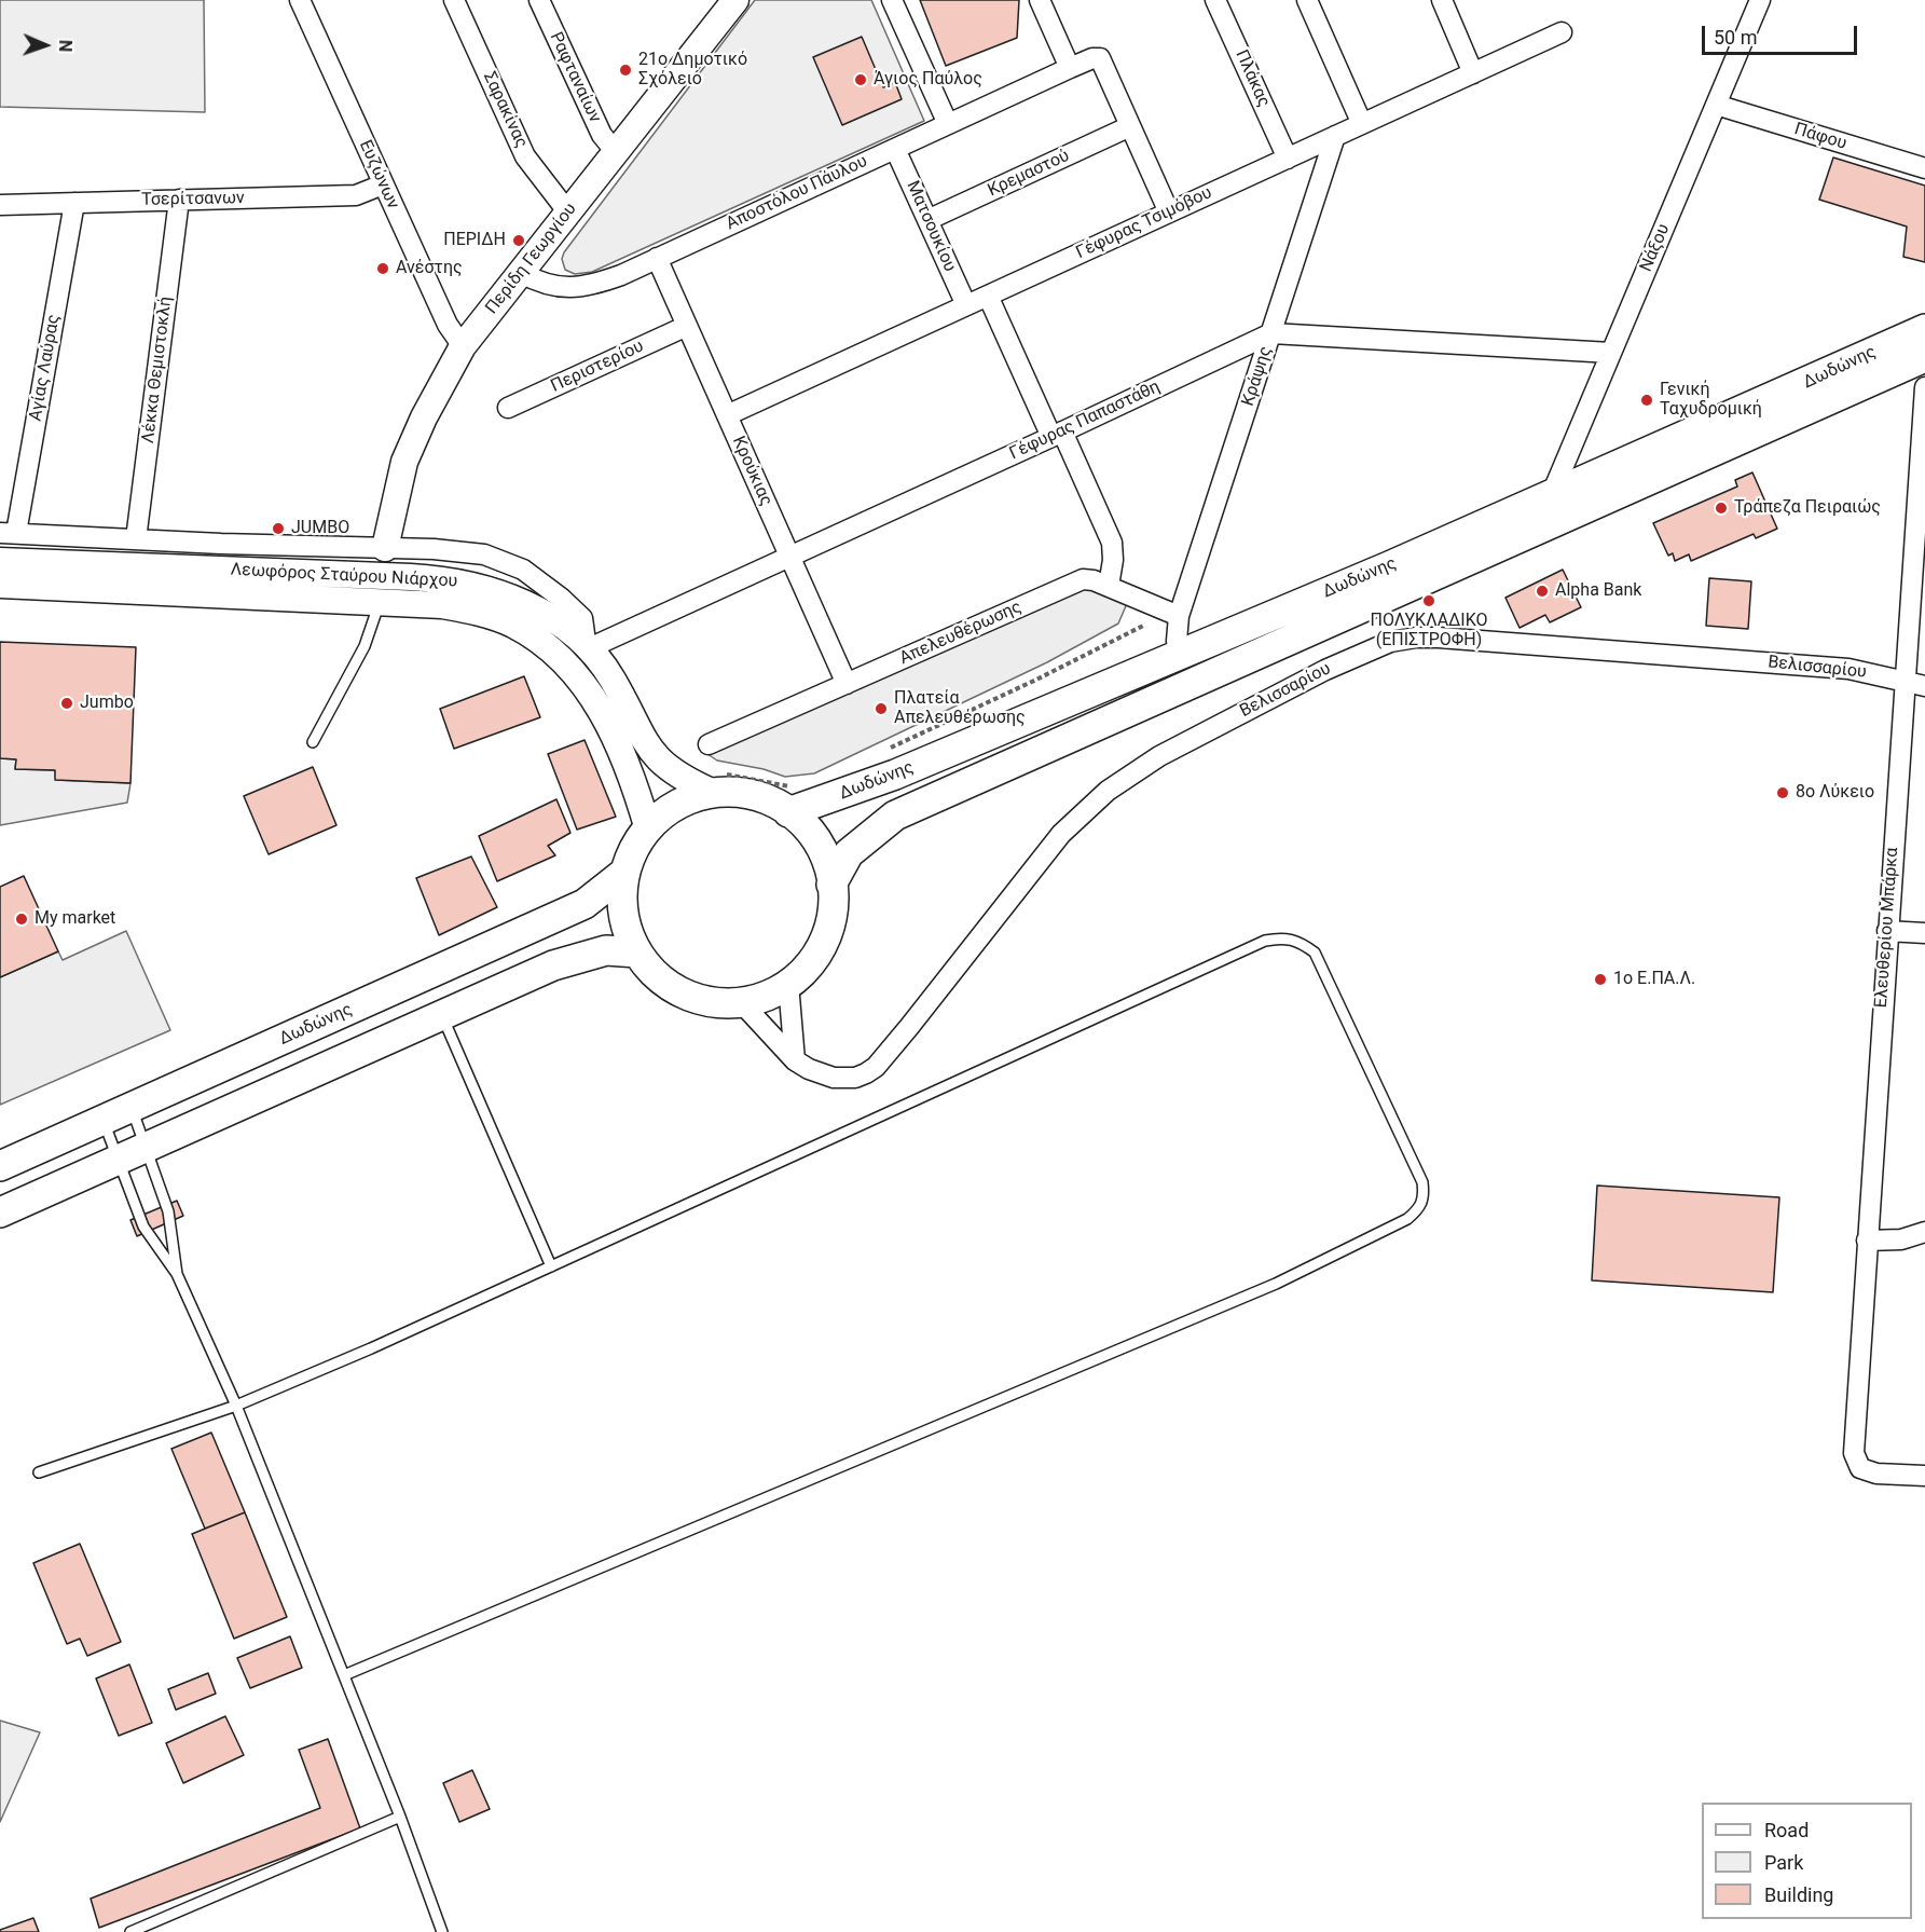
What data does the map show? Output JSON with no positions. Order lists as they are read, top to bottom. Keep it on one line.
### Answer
{"streets":{"main road":["Περίδη Γεωργίου","Δωδώνης","Λεωφόρος Σταύρου Νιάρχου"],"street":["Ραφταναίων","Πλάκας","Σαρακίνας","Πάφου","Κρεμαστού","Ευζώνων","Αποστόλου Πάυλου","Τσερίτσανων","Γέφυρας Τσιμόβου","Ματσουκίου","Νάξου","Περιστερίου","Αγίας Λαύρας","Λέκκα Θεμιστοκλή","Κράψης","Γέφυρας Παπαστάθη","Κρούκιας","Απελευθέρωσης","Βελισσαρίου","Ελευθερίου Μπάρκα"]},"crossings":[["Ραφταναίων","Περίδη Γεωργίου"],["Πλάκας","Γέφυρας Τσιμόβου"],["Σαρακίνας","Περίδη Γεωργίου"],["Πάφου","Νάξου"],["Κρεμαστού","Αποστόλου Πάυλου"],["Κρεμαστού","Ματσουκίου"],["Ευζώνων","Τσερίτσανων"],["Ευζώνων","Περίδη Γεωργίου"],["Αποστόλου Πάυλου","Ματσουκίου"],["Αποστόλου Πάυλου","Περίδη Γεωργίου"],["Αποστόλου Πάυλου","Κρούκιας"],["Τσερίτσανων","Αγίας Λαύρας"],["Τσερίτσανων","Λέκκα Θεμιστοκλή"],["Γέφυρας Τσιμόβου","Ματσουκίου"],["Γέφυρας Τσιμόβου","Κράψης"],["Γέφυρας Τσιμόβου","Κρούκιας"],["Νάξου","Δωδώνης"],["Νάξου","Γέφυρας Παπαστάθη"],["Περιστερίου","Κρούκιας"],["Δωδώνης","Λεωφόρος Σταύρου Νιάρχου"],["Δωδώνης","Βελισσαρίου"],["Κράψης","Γέφυρας Παπαστάθη"],["Κράψης","Απελευθέρωσης"],["Γέφυρας Παπαστάθη","Κρούκιας"],["Γέφυρας Παπαστάθη","Λεωφόρος Σταύρου Νιάρχου"],["Κρούκιας","Απελευθέρωσης"],["Λεωφόρος Σταύρου Νιάρχου","Βελισσαρίου"],["Βελισσαρίου","Ελευθερίου Μπάρκα"]],"places":["21ο Δημοτικό Σχόλειο","Άγιος Παύλος","ΠΕΡΙΔΗ","Ανέστης","Γενική Ταχυδρομική","Τράπεζα Πειραιώς","JUMBO","Alpha Bank","ΠΟΛΥΚΛΑΔΙΚΟ (ΕΠΙΣΤΡΟΦΗ)","Jumbo","Πλατεία Απελευθέρωσης","8ο Λύκειο","My market","1ο Ε.ΠΑ.Λ."],"legend":["Road","Park","Building"],"scale_bar":"50 m","north":"right"}
